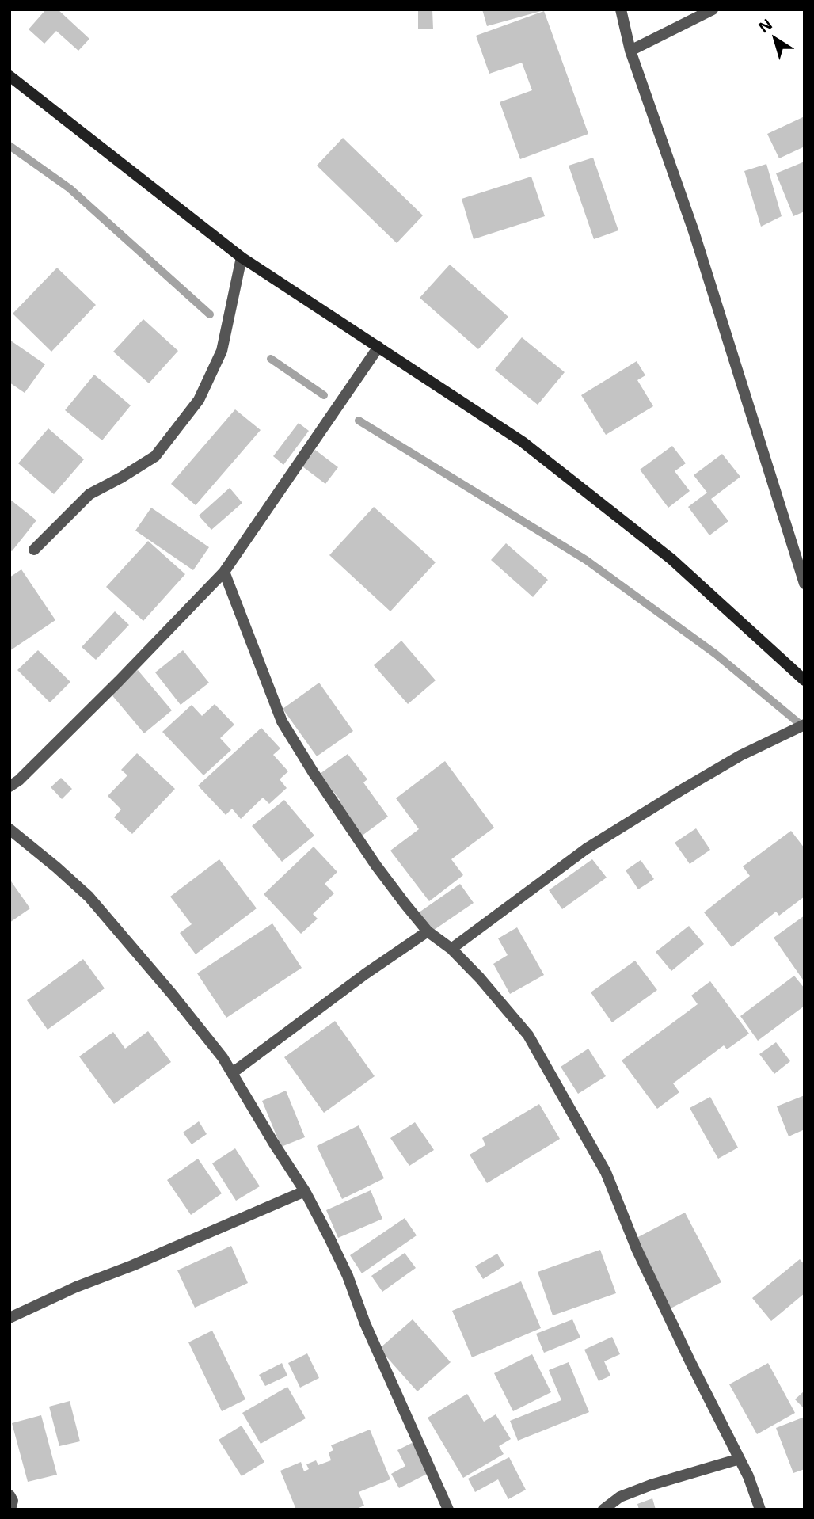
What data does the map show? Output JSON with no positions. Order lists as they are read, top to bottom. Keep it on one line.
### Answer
{"north":"top left"}
